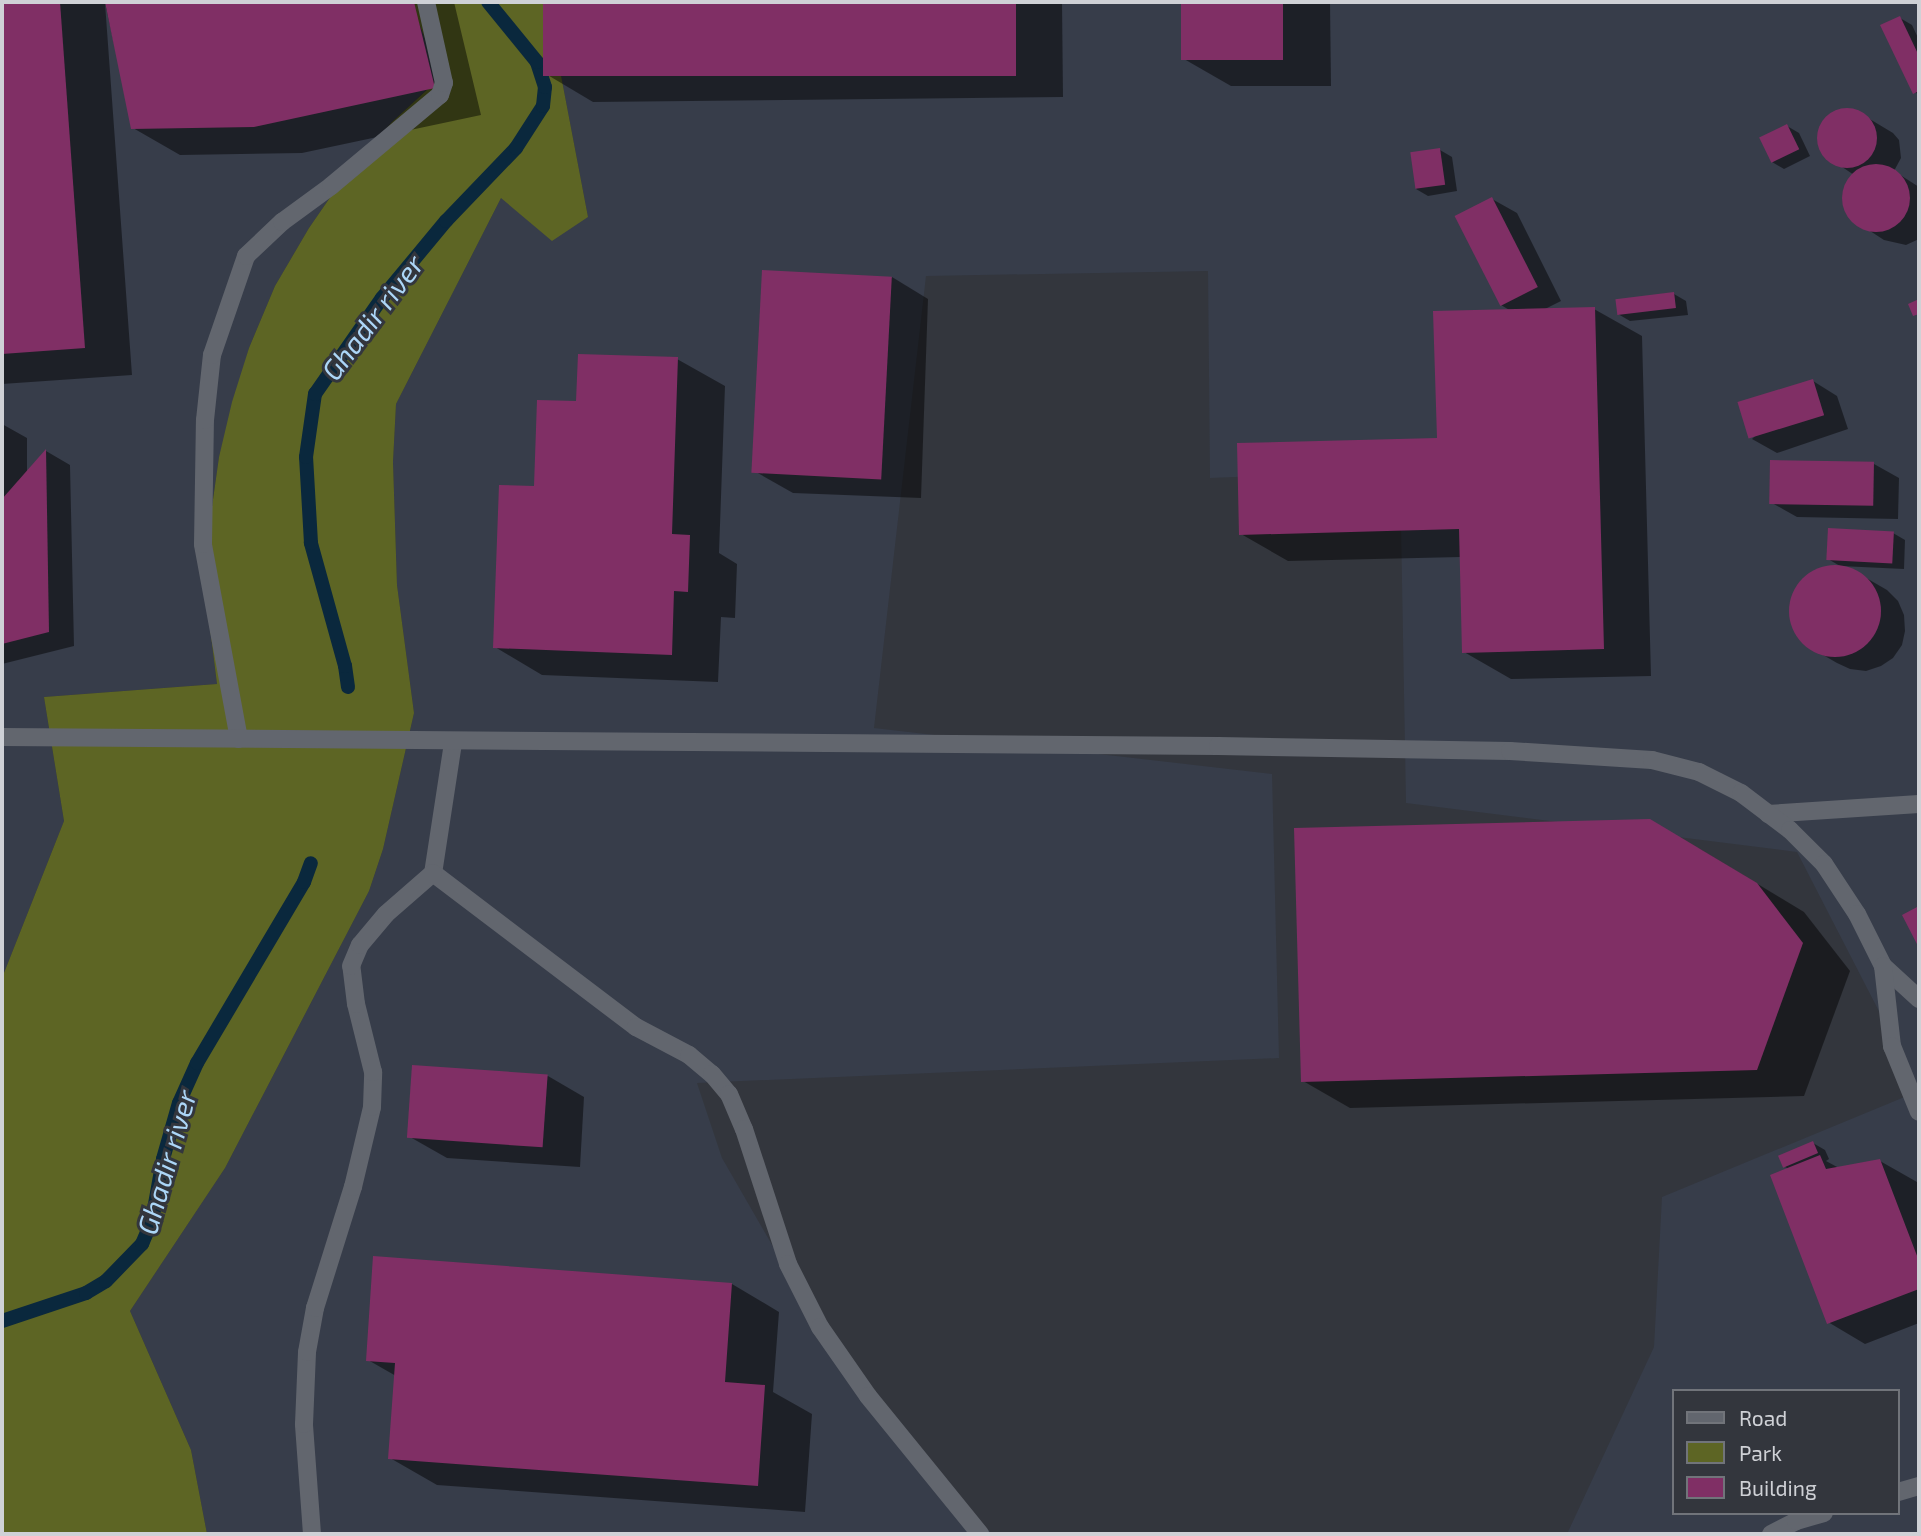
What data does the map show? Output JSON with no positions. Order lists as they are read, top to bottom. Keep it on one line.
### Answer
{"water":["Ghadir river"],"legend":["Road","Park","Building"]}
